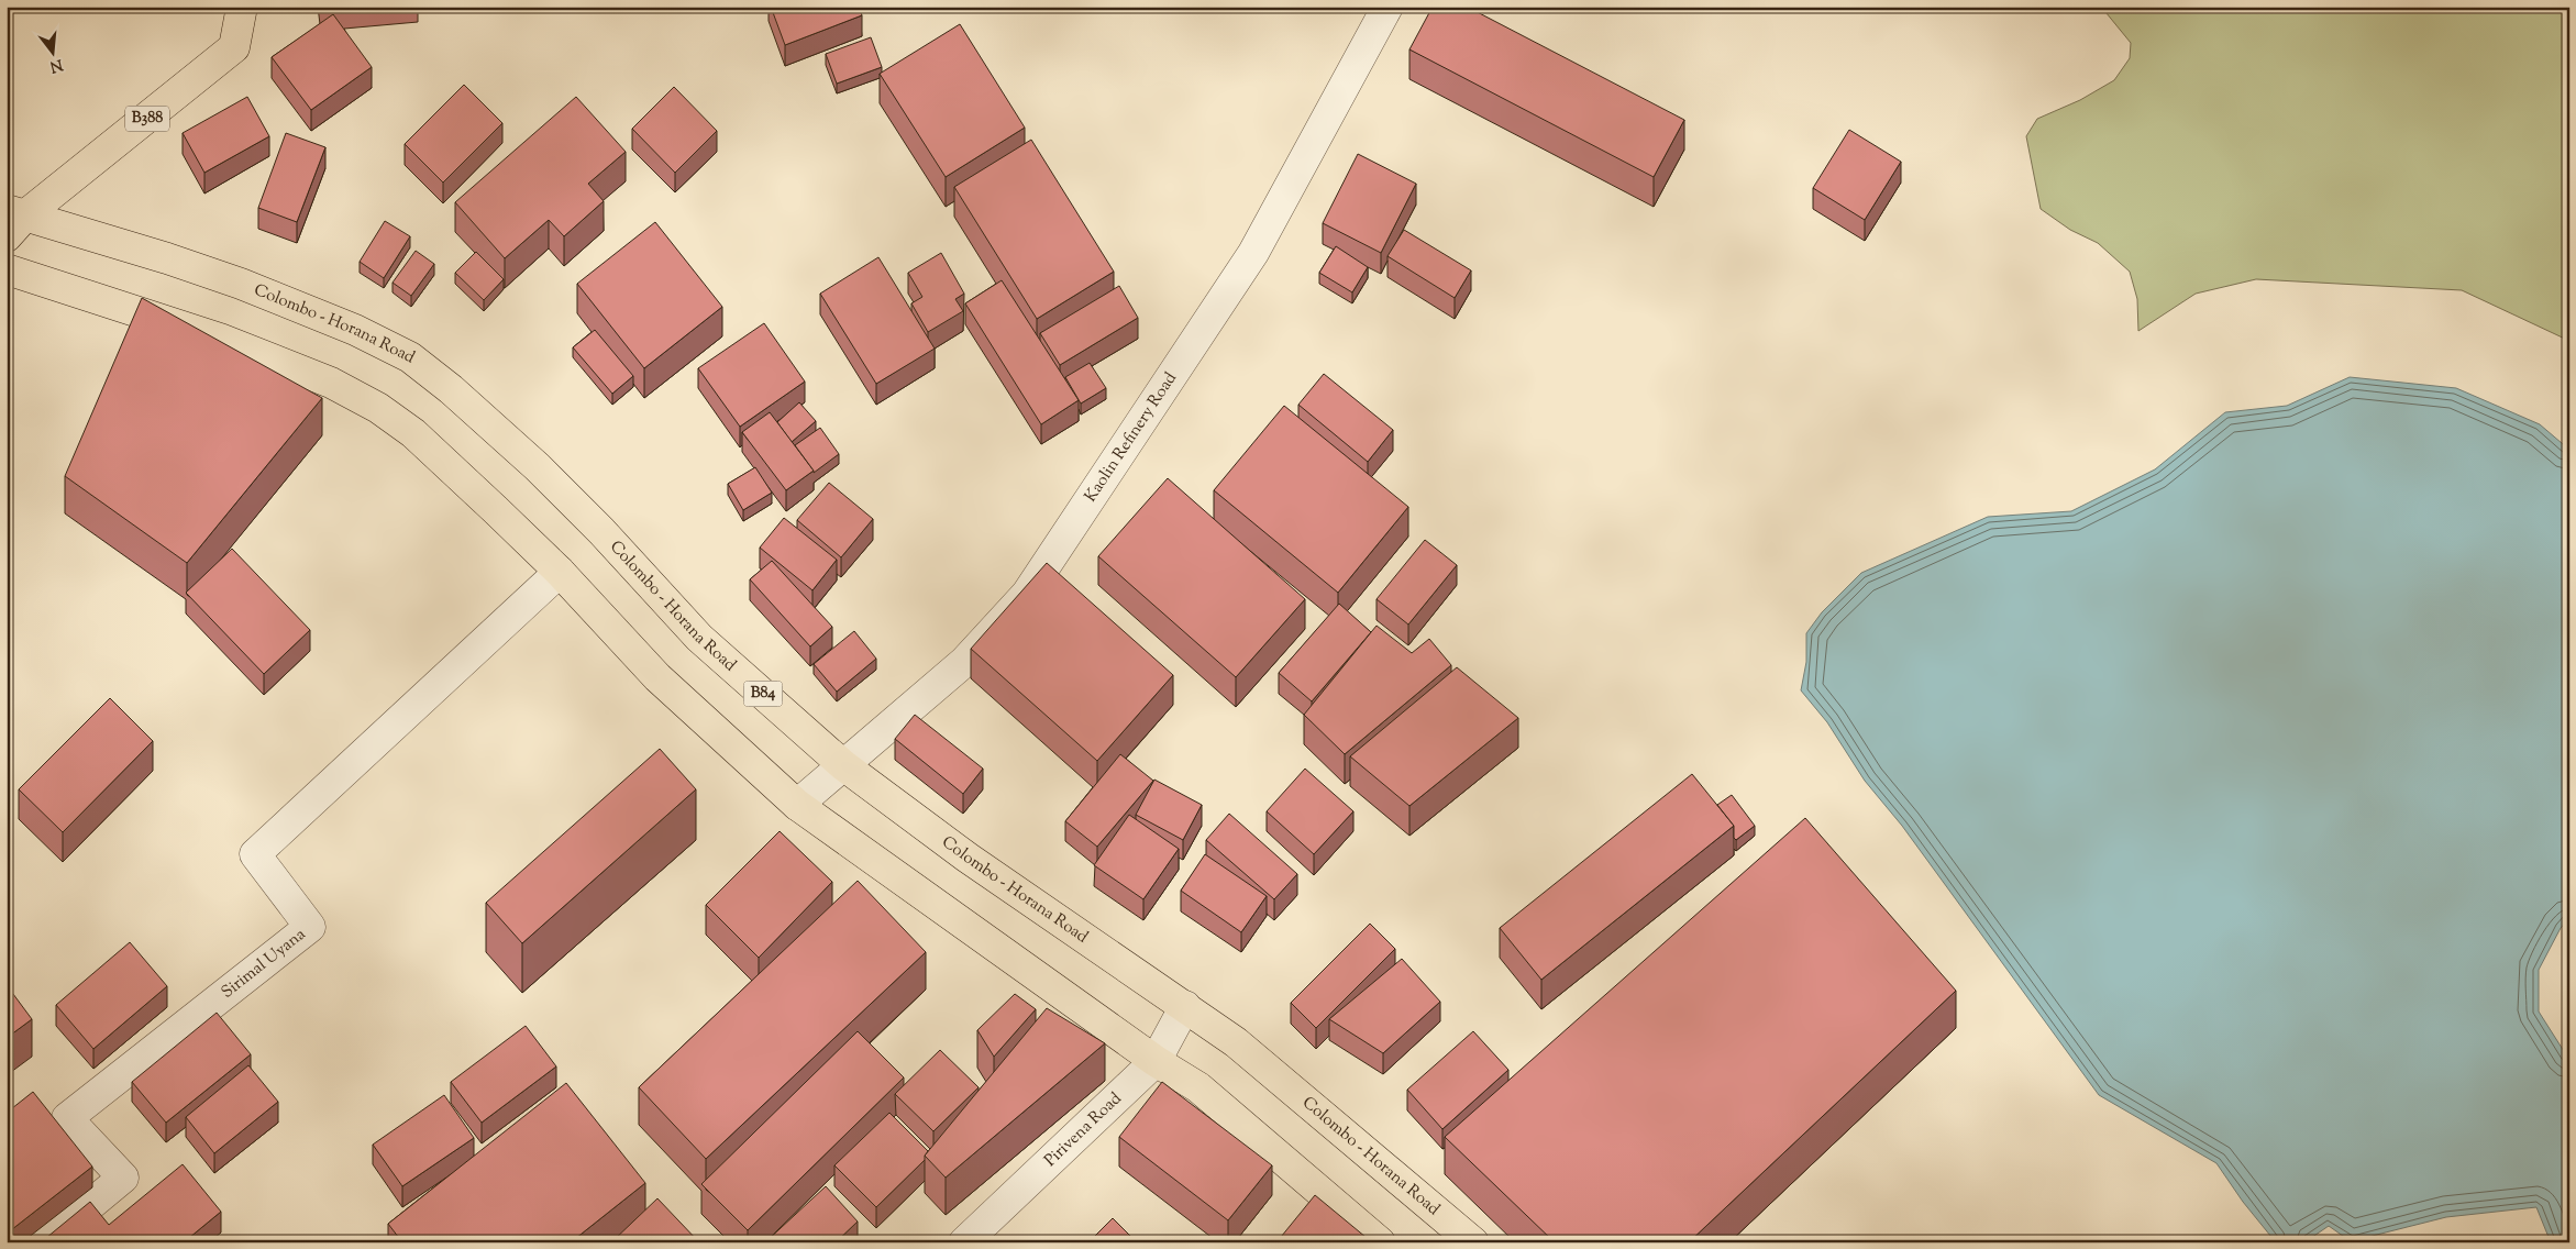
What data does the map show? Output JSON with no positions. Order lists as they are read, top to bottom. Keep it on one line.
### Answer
{"streets":{"main road":["B388","Colombo - Horana Road","B84"],"street":["Kaolin Refinery Road","Sirimal Uyana","Pirivena Road"]},"crossings":[["B388","Colombo - Horana Road"],["Colombo - Horana Road","Kaolin Refinery Road"],["Colombo - Horana Road","Pirivena Road"]],"north":"bottom"}
